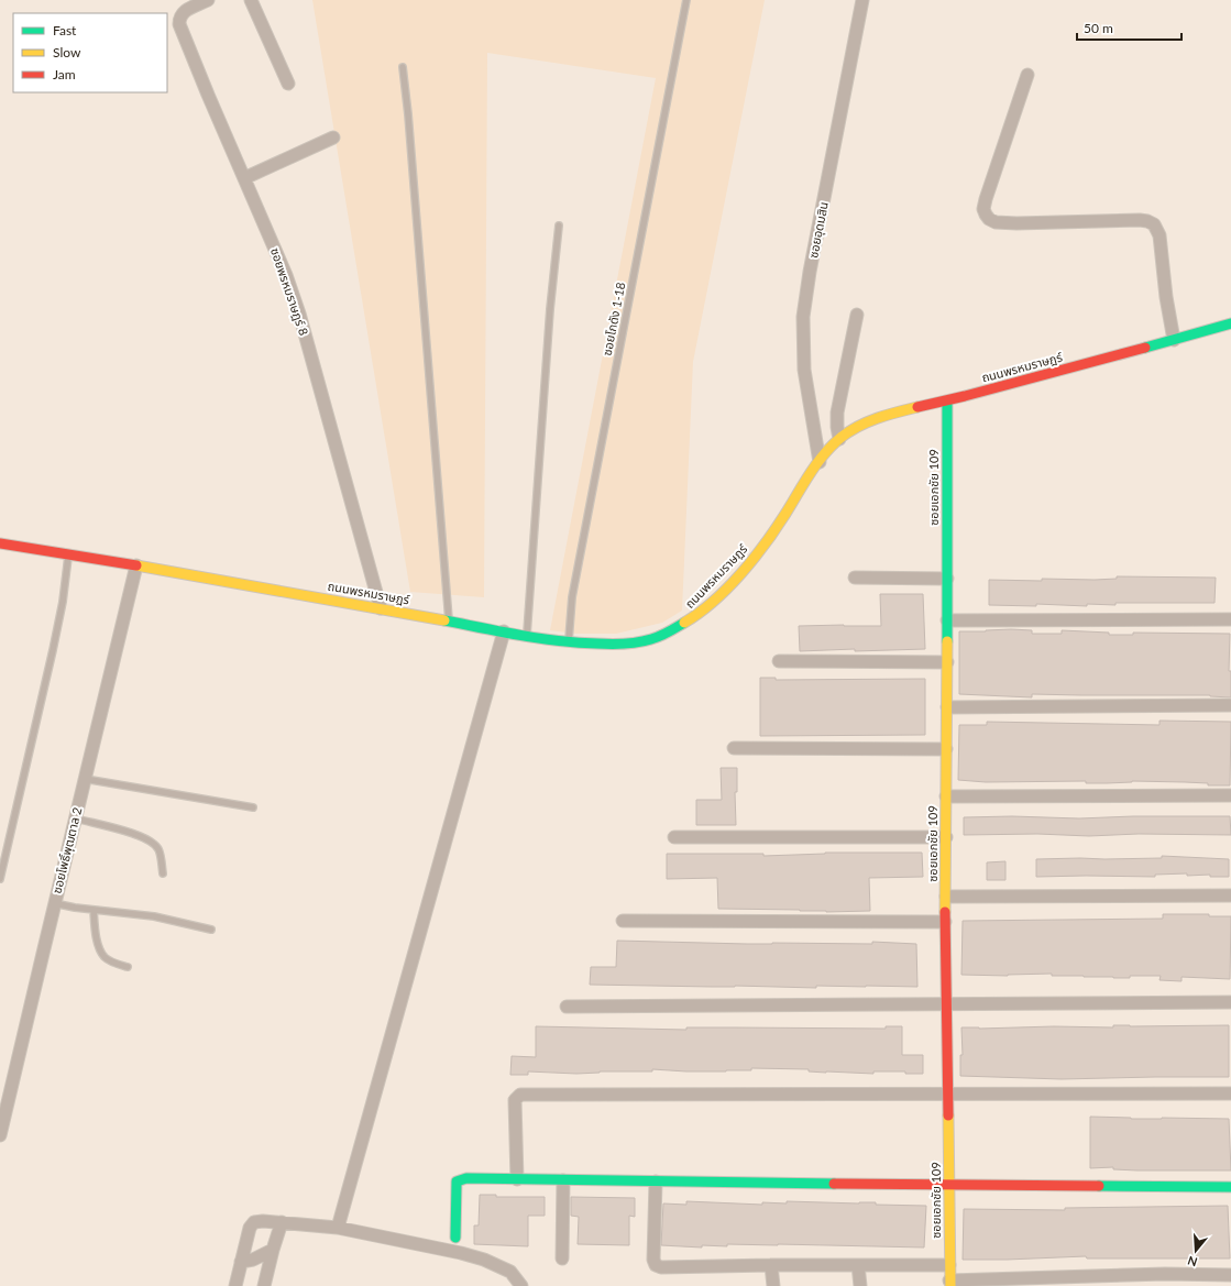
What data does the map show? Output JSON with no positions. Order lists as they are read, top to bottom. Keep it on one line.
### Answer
{"streets":{"street":["ซอยอุดมสิน","ซอยพรหมราษฎร์ 8","ถนนพรหมราษฎร์","ซอยเอกชัย 109","ซอยโพธิ์พุฒตาล 2"],"lane":["ซอยโกดัง 1-18"]},"crossings":[["ซอยอุดมสิน","ถนนพรหมราษฎร์"],["ซอยพรหมราษฎร์ 8","ถนนพรหมราษฎร์"],["ซอยโกดัง 1-18","ถนนพรหมราษฎร์"],["ถนนพรหมราษฎร์","ซอยเอกชัย 109"],["ถนนพรหมราษฎร์","ซอยโพธิ์พุฒตาล 2"]],"legend":["Fast","Slow","Jam"],"scale_bar":"50 m","north":"bottom"}
